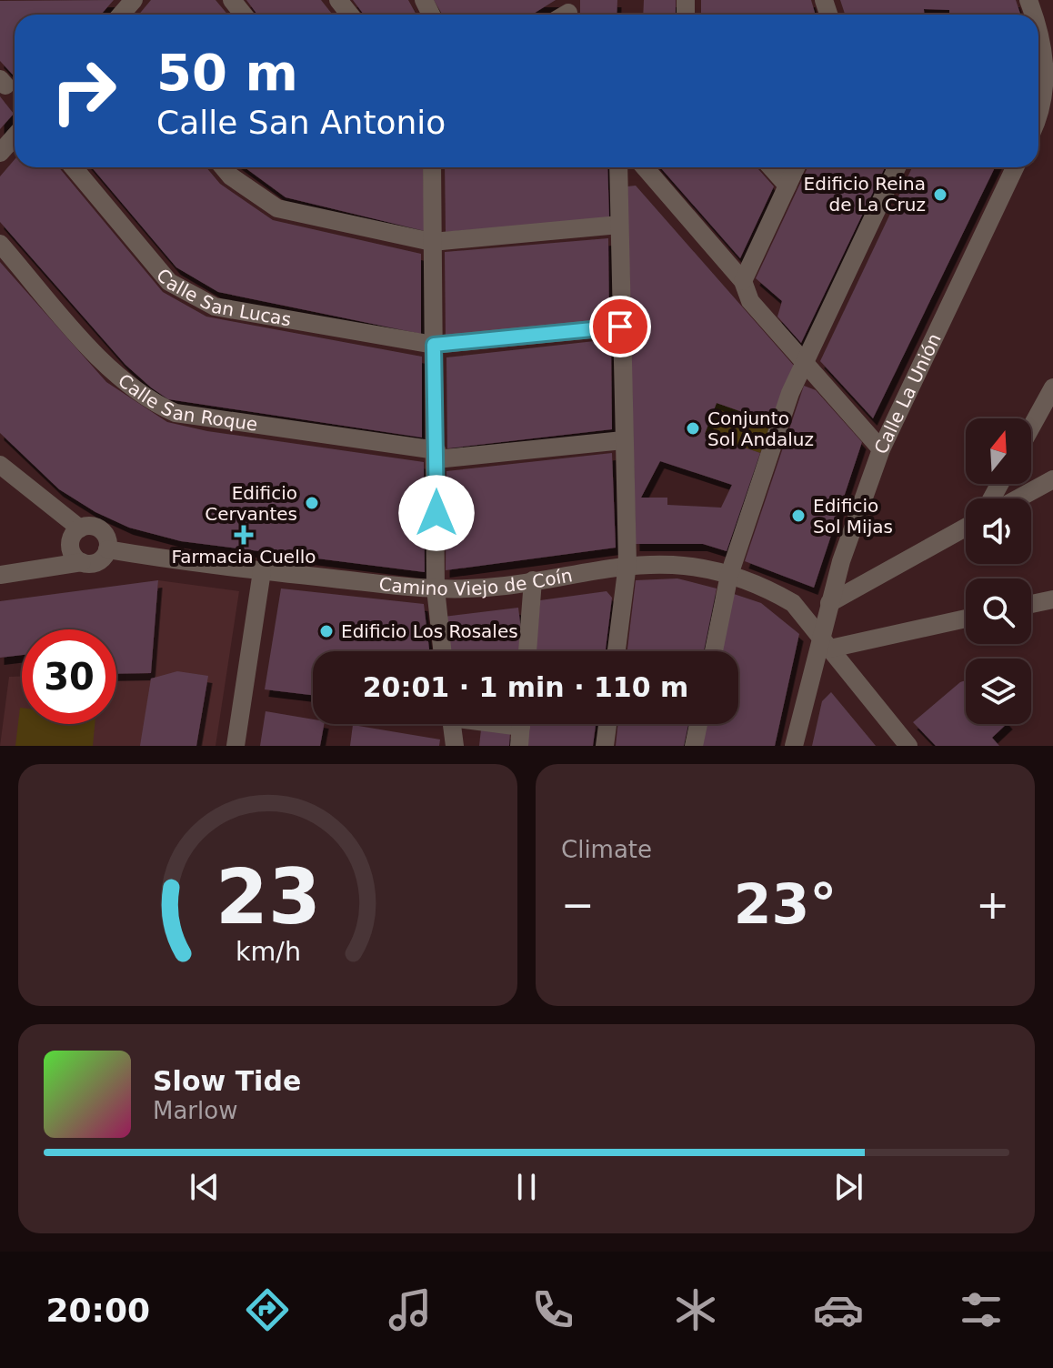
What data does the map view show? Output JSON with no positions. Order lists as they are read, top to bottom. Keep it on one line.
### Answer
{"streets":{"street":["Calle San Lucas","Calle La Unión","Calle San Roque","Camino Viejo de Coín"]},"crossings":[["Calle La Unión","Camino Viejo de Coín"]],"places":{"other":["Edificio Reina de La Cruz","Conjunto Sol Andaluz","Edificio Cervantes","Edificio Sol Mijas","Edificio Los Rosales"],"health":["Farmacia Cuello"]},"north":"top","page":{"turn":["50 m","Calle San Antonio"],"limit":"30","trip":"20:01 · 1 min · 110 m","tile":"Climate","heat":["−","23°","+"],"song":["Slow Tide","Marlow"],"tabs":"20:00","gauge":["23","km/h"]}}
